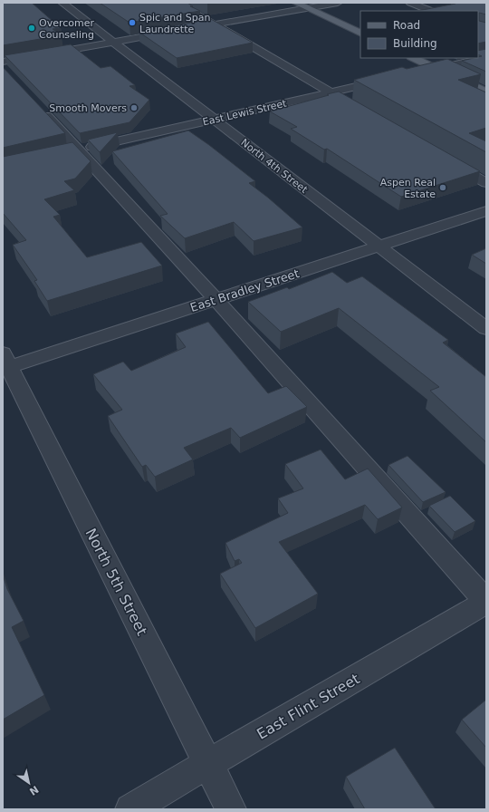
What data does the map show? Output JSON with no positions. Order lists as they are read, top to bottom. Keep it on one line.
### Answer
{"streets":{"street":["East Lewis Street","North 4th Street","East Bradley Street","North 5th Street","East Flint Street"]},"crossings":[["East Lewis Street","North 4th Street"],["North 4th Street","East Bradley Street"],["East Bradley Street","North 5th Street"],["North 5th Street","East Flint Street"]],"places":["Spic and Span Laundrette","Overcomer Counseling","Smooth Movers","Aspen Real Estate"],"legend":["Road","Building"],"north":"bottom right"}
